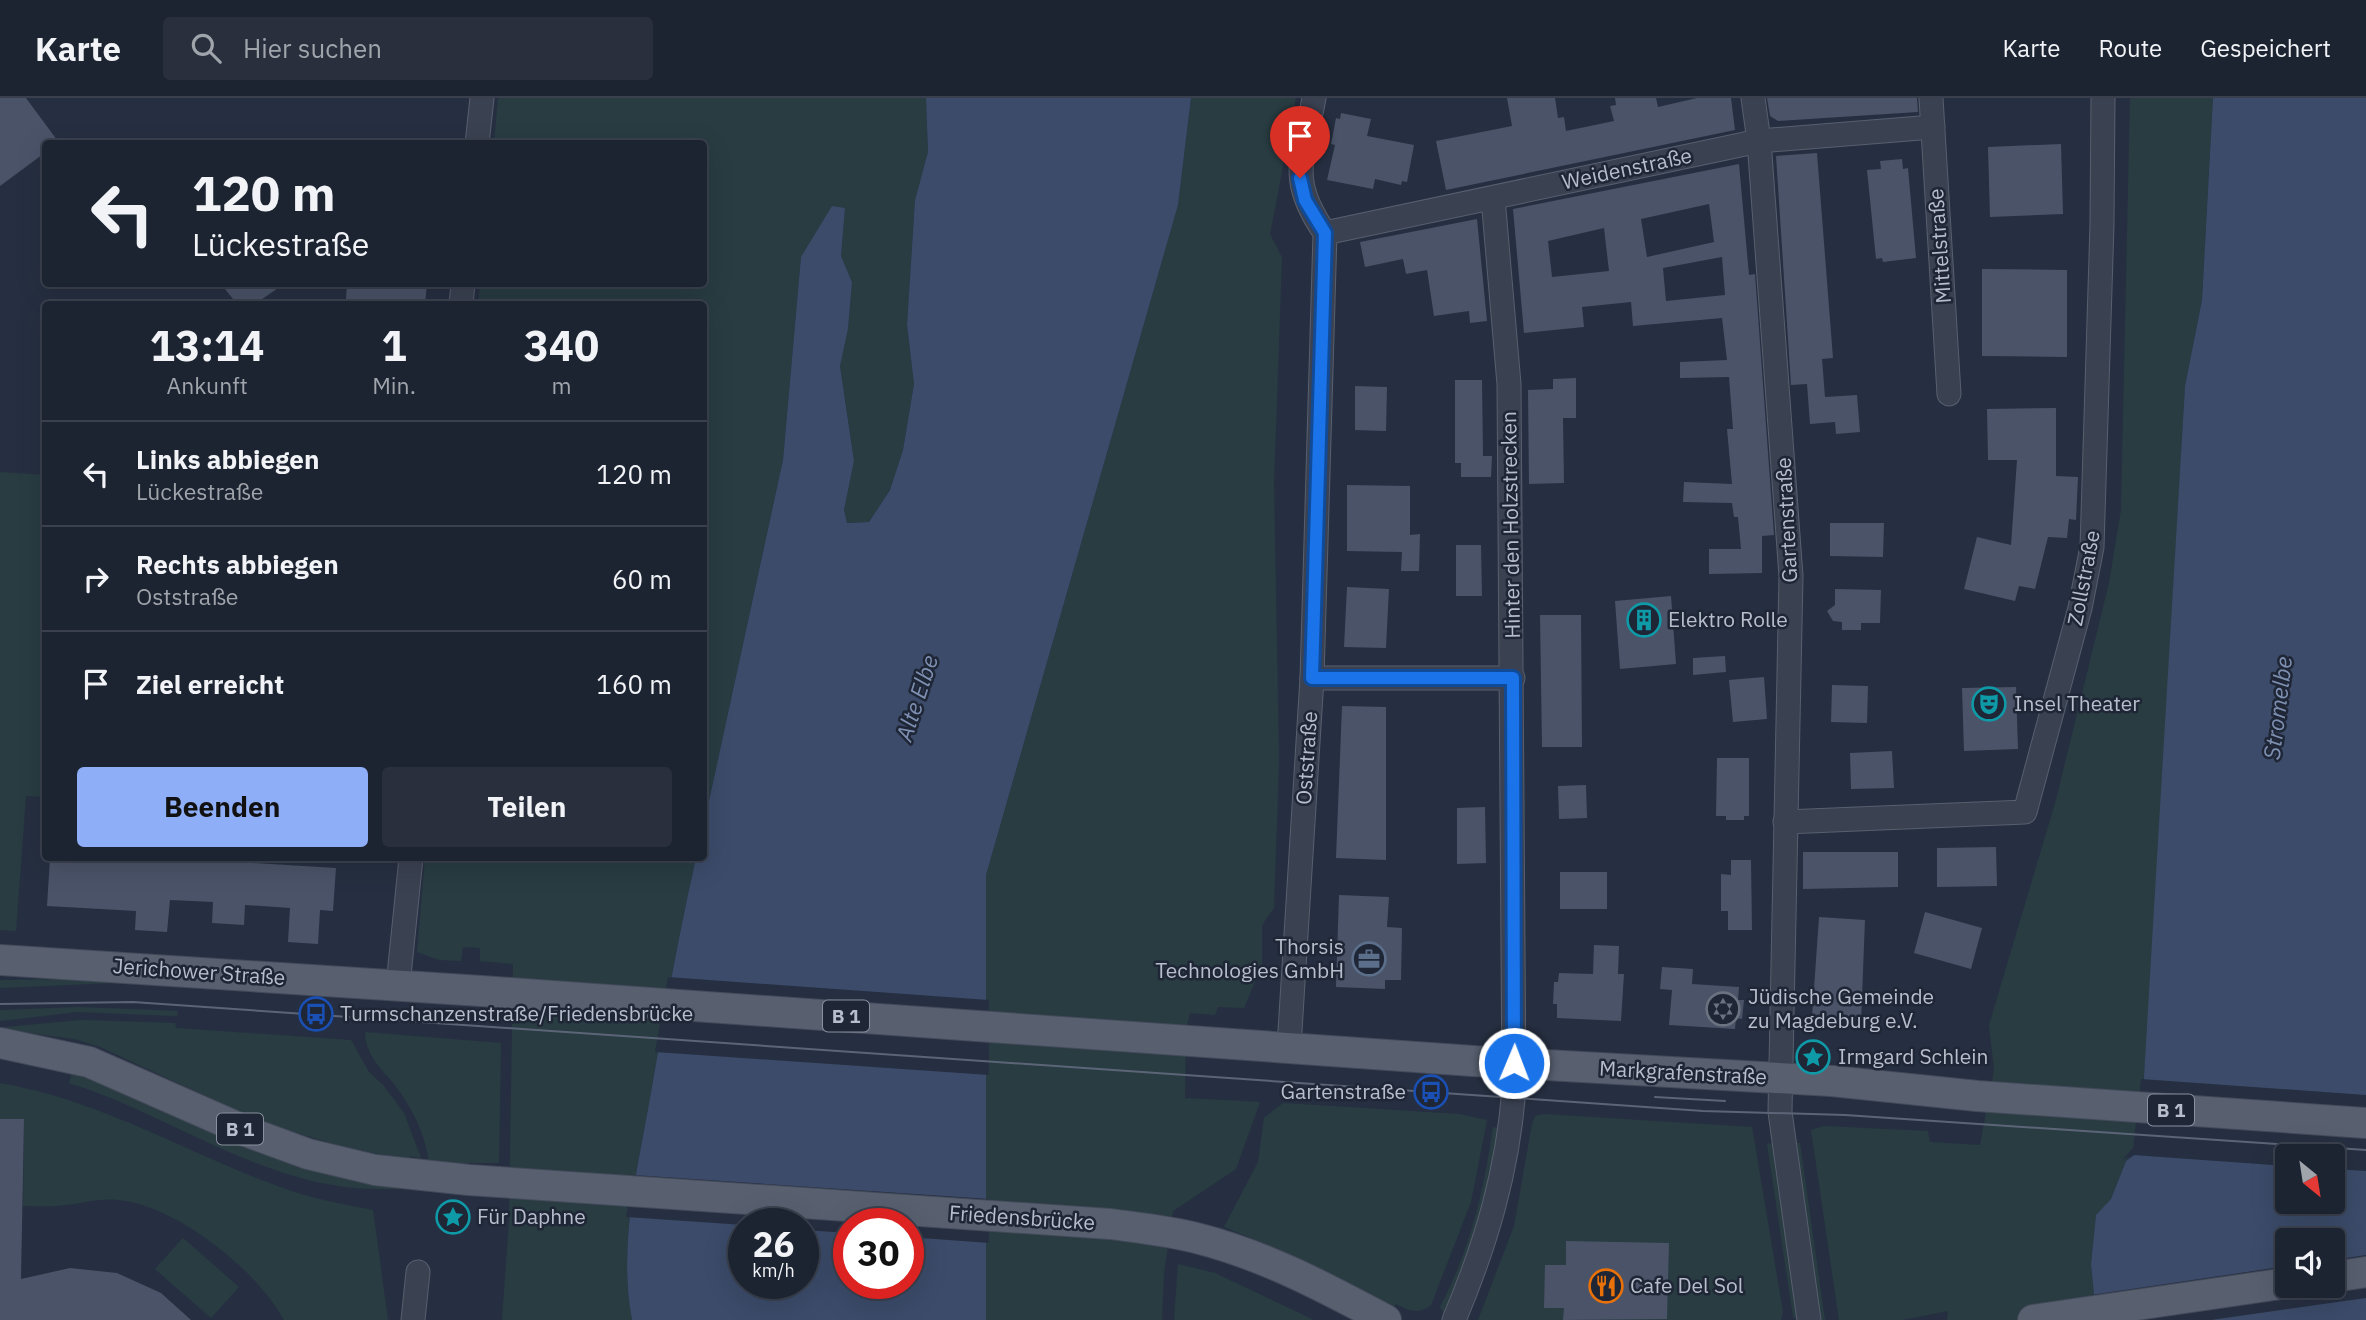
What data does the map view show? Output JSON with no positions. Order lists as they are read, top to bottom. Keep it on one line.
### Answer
{"streets":{"main road":["Jerichower Straße","B 1","Markgrafenstraße","Friedensbrücke"],"street":["Weidenstraße","Mittelstraße","Gartenstraße","Hinter den Holzstrecken","Zollstraße","Oststraße"]},"crossings":[["Weidenstraße","Mittelstraße"],["Weidenstraße","Gartenstraße"],["Weidenstraße","Hinter den Holzstrecken"],["Weidenstraße","Oststraße"],["Gartenstraße","Zollstraße"],["Gartenstraße","Markgrafenstraße"],["Hinter den Holzstrecken","B 1"],["Hinter den Holzstrecken","Markgrafenstraße"],["Oststraße","B 1"],["Jerichower Straße","B 1"],["B 1","Markgrafenstraße"]],"water":["Alte Elbe","Stromelbe"],"places":{"building":["Elektro Rolle"],"theatre":["Insel Theater"],"office":["Thorsis Technologies GmbH"],"synagogue":["Jüdische Gemeinde zu Magdeburg e.V."],"bus stop":["Turmschanzenstraße/Friedensbrücke","Gartenstraße"],"place":["Irmgard Schlein","Für Daphne"],"restaurant":["Cafe Del Sol"]},"north":"bottom right","page":{"header":"Karte","search":"Hier suchen","nav":["Karte","Route","Gespeichert"],"turn":["120 m","Lückestraße"],"eta":["13:14","Ankunft","1","Min.","340","m"],"list":[{"name":"Links abbiegen","note":"Lückestraße","value":"120 m"},{"name":"Rechts abbiegen","note":"Oststraße","value":"60 m"},{"name":"Ziel erreicht","value":"160 m"}],"buttons":["Beenden","Teilen"],"speed":"26 km/h","limit":"30"}}
